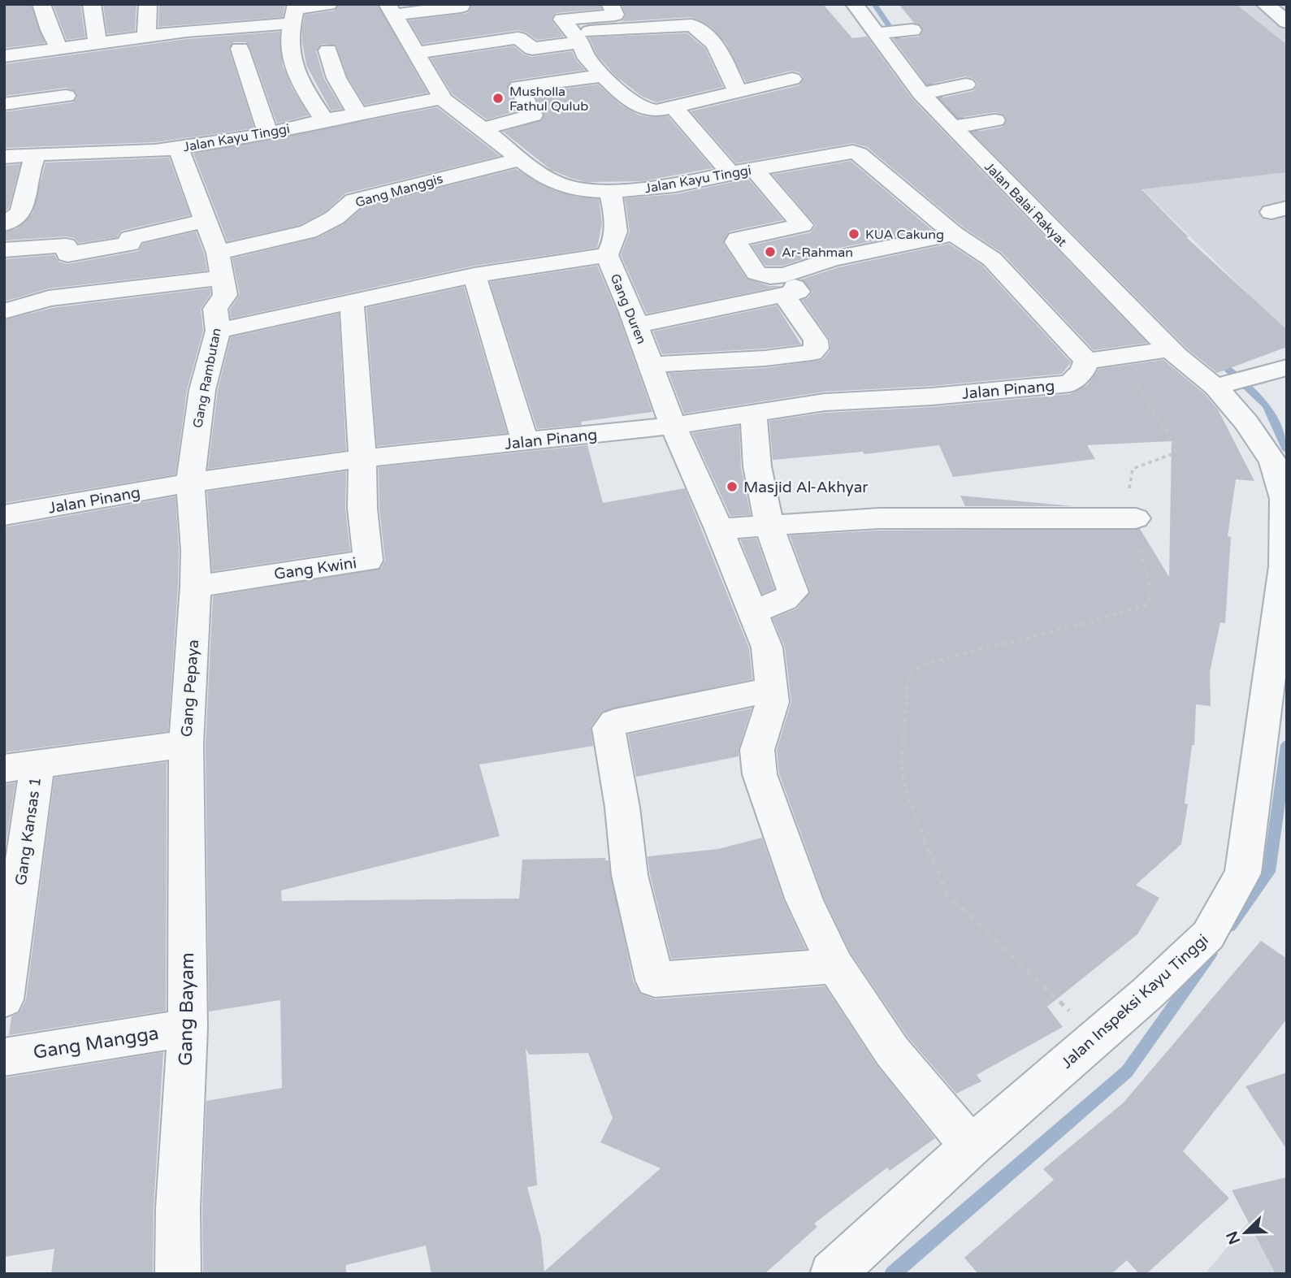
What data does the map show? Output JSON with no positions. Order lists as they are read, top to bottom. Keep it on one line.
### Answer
{"streets":{"street":["Jalan Kayu Tinggi","Gang Manggis","Jalan Balai Rakyat","Gang Duren","Gang Rambutan","Jalan Pinang","Gang Kwini","Gang Pepaya","Gang Kansas 1","Jalan Inspeksi Kayu Tinggi","Gang Bayam","Gang Mangga"]},"crossings":[["Jalan Kayu Tinggi","Gang Manggis"],["Jalan Kayu Tinggi","Gang Duren"],["Jalan Kayu Tinggi","Gang Rambutan"],["Jalan Kayu Tinggi","Jalan Pinang"],["Gang Manggis","Gang Rambutan"],["Jalan Balai Rakyat","Jalan Inspeksi Kayu Tinggi"],["Gang Duren","Jalan Pinang"],["Gang Rambutan","Jalan Pinang"],["Gang Rambutan","Gang Pepaya"],["Jalan Pinang","Gang Kwini"],["Jalan Pinang","Gang Pepaya"],["Gang Kwini","Gang Pepaya"],["Gang Pepaya","Gang Kansas 1"],["Gang Pepaya","Gang Bayam"],["Gang Bayam","Gang Mangga"]],"places":["Musholla Fathul Qulub","KUA Cakung","Ar-Rahman","Masjid Al-Akhyar"],"north":"bottom left"}
